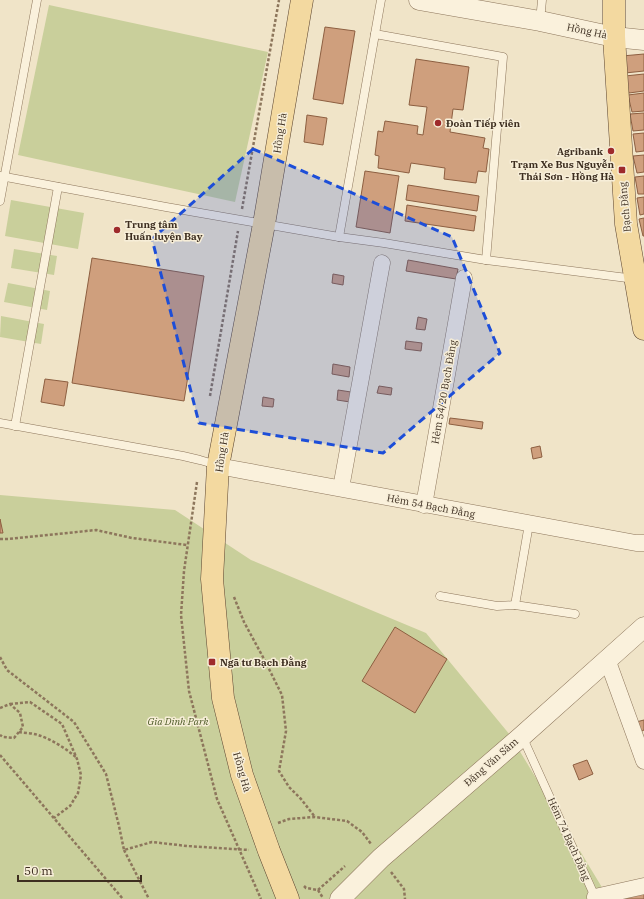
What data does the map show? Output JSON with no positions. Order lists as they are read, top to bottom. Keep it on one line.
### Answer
{"streets":{"main road":["Hồng Hà","Bạch Đằng"],"street":["Hẻm 54/20 Bạch Đằng","Hẻm 54 Bạch Đằng","Đặng Văn Sâm","Hẻm 74 Bạch Đằng"]},"crossings":[["Hồng Hà","Bạch Đằng"],["Hồng Hà","Hẻm 54 Bạch Đằng"],["Hẻm 54/20 Bạch Đằng","Hẻm 54 Bạch Đằng"],["Đặng Văn Sâm","Hẻm 74 Bạch Đằng"]],"parks":["Gia Dinh Park"],"places":{"other":["Đoàn Tiếp viên","Agribank","Trung tâm Huấn luyện Bay"],"transit":["Trạm Xe Bus Nguyễn Thái Sơn - Hồng Hà","Ngã tư Bạch Đằng"]},"scale_bar":"50 m"}
